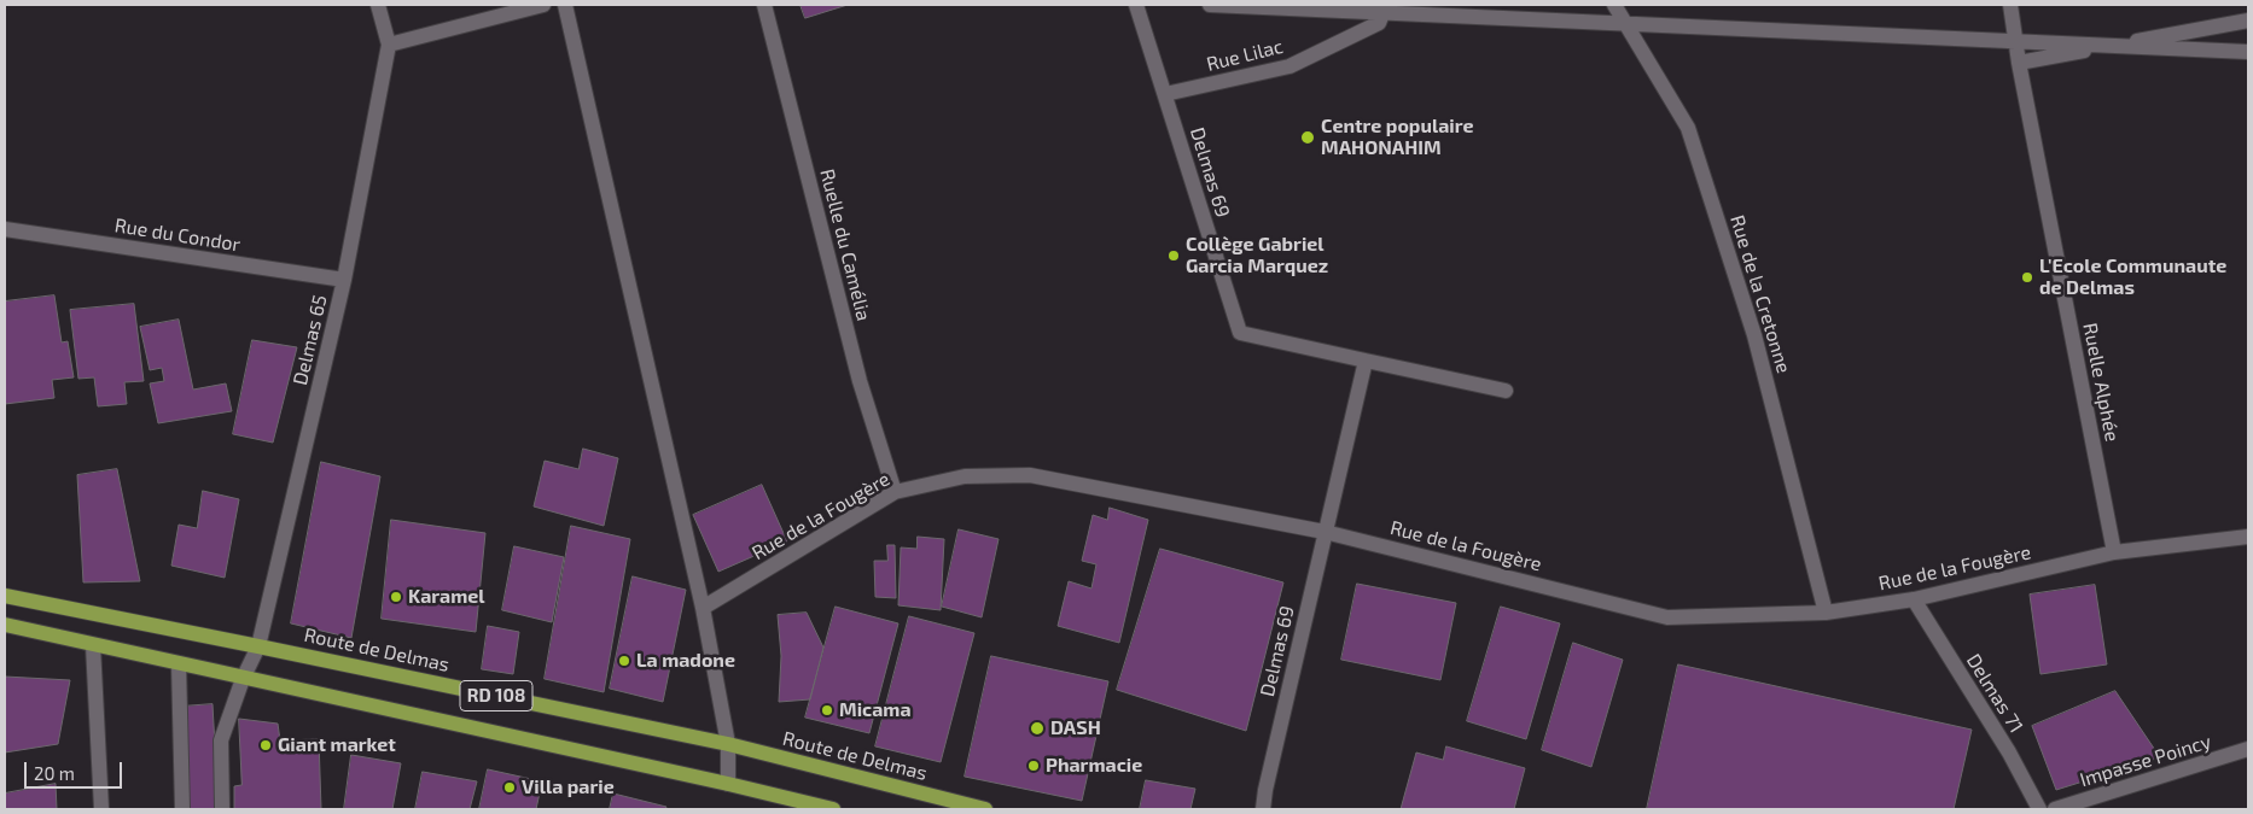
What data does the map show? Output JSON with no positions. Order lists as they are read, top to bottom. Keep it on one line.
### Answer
{"streets":{"main road":["Route de Delmas","RD 108"],"street":["Rue Lilac","Delmas 69","Rue du Condor","Ruelle du Camélia","Rue de la Cretonne","Delmas 65","Ruelle Alphée","Rue de la Fougère","Delmas 71","Impasse Poincy"]},"crossings":[["Rue Lilac","Delmas 69"],["Delmas 69","Rue de la Fougère"],["Rue du Condor","Delmas 65"],["Ruelle du Camélia","Rue de la Fougère"],["Rue de la Cretonne","Rue de la Fougère"],["Delmas 65","Route de Delmas"],["Delmas 65","RD 108"],["Ruelle Alphée","Rue de la Fougère"],["Rue de la Fougère","Delmas 71"]],"places":["Centre populaire MAHONAHIM","Collège Gabriel Garcia Marquez","L'Ecole Communaute de Delmas","Karamel","La madone","Micama","DASH","Giant market","Pharmacie","Villa parie"],"scale_bar":"20 m"}
